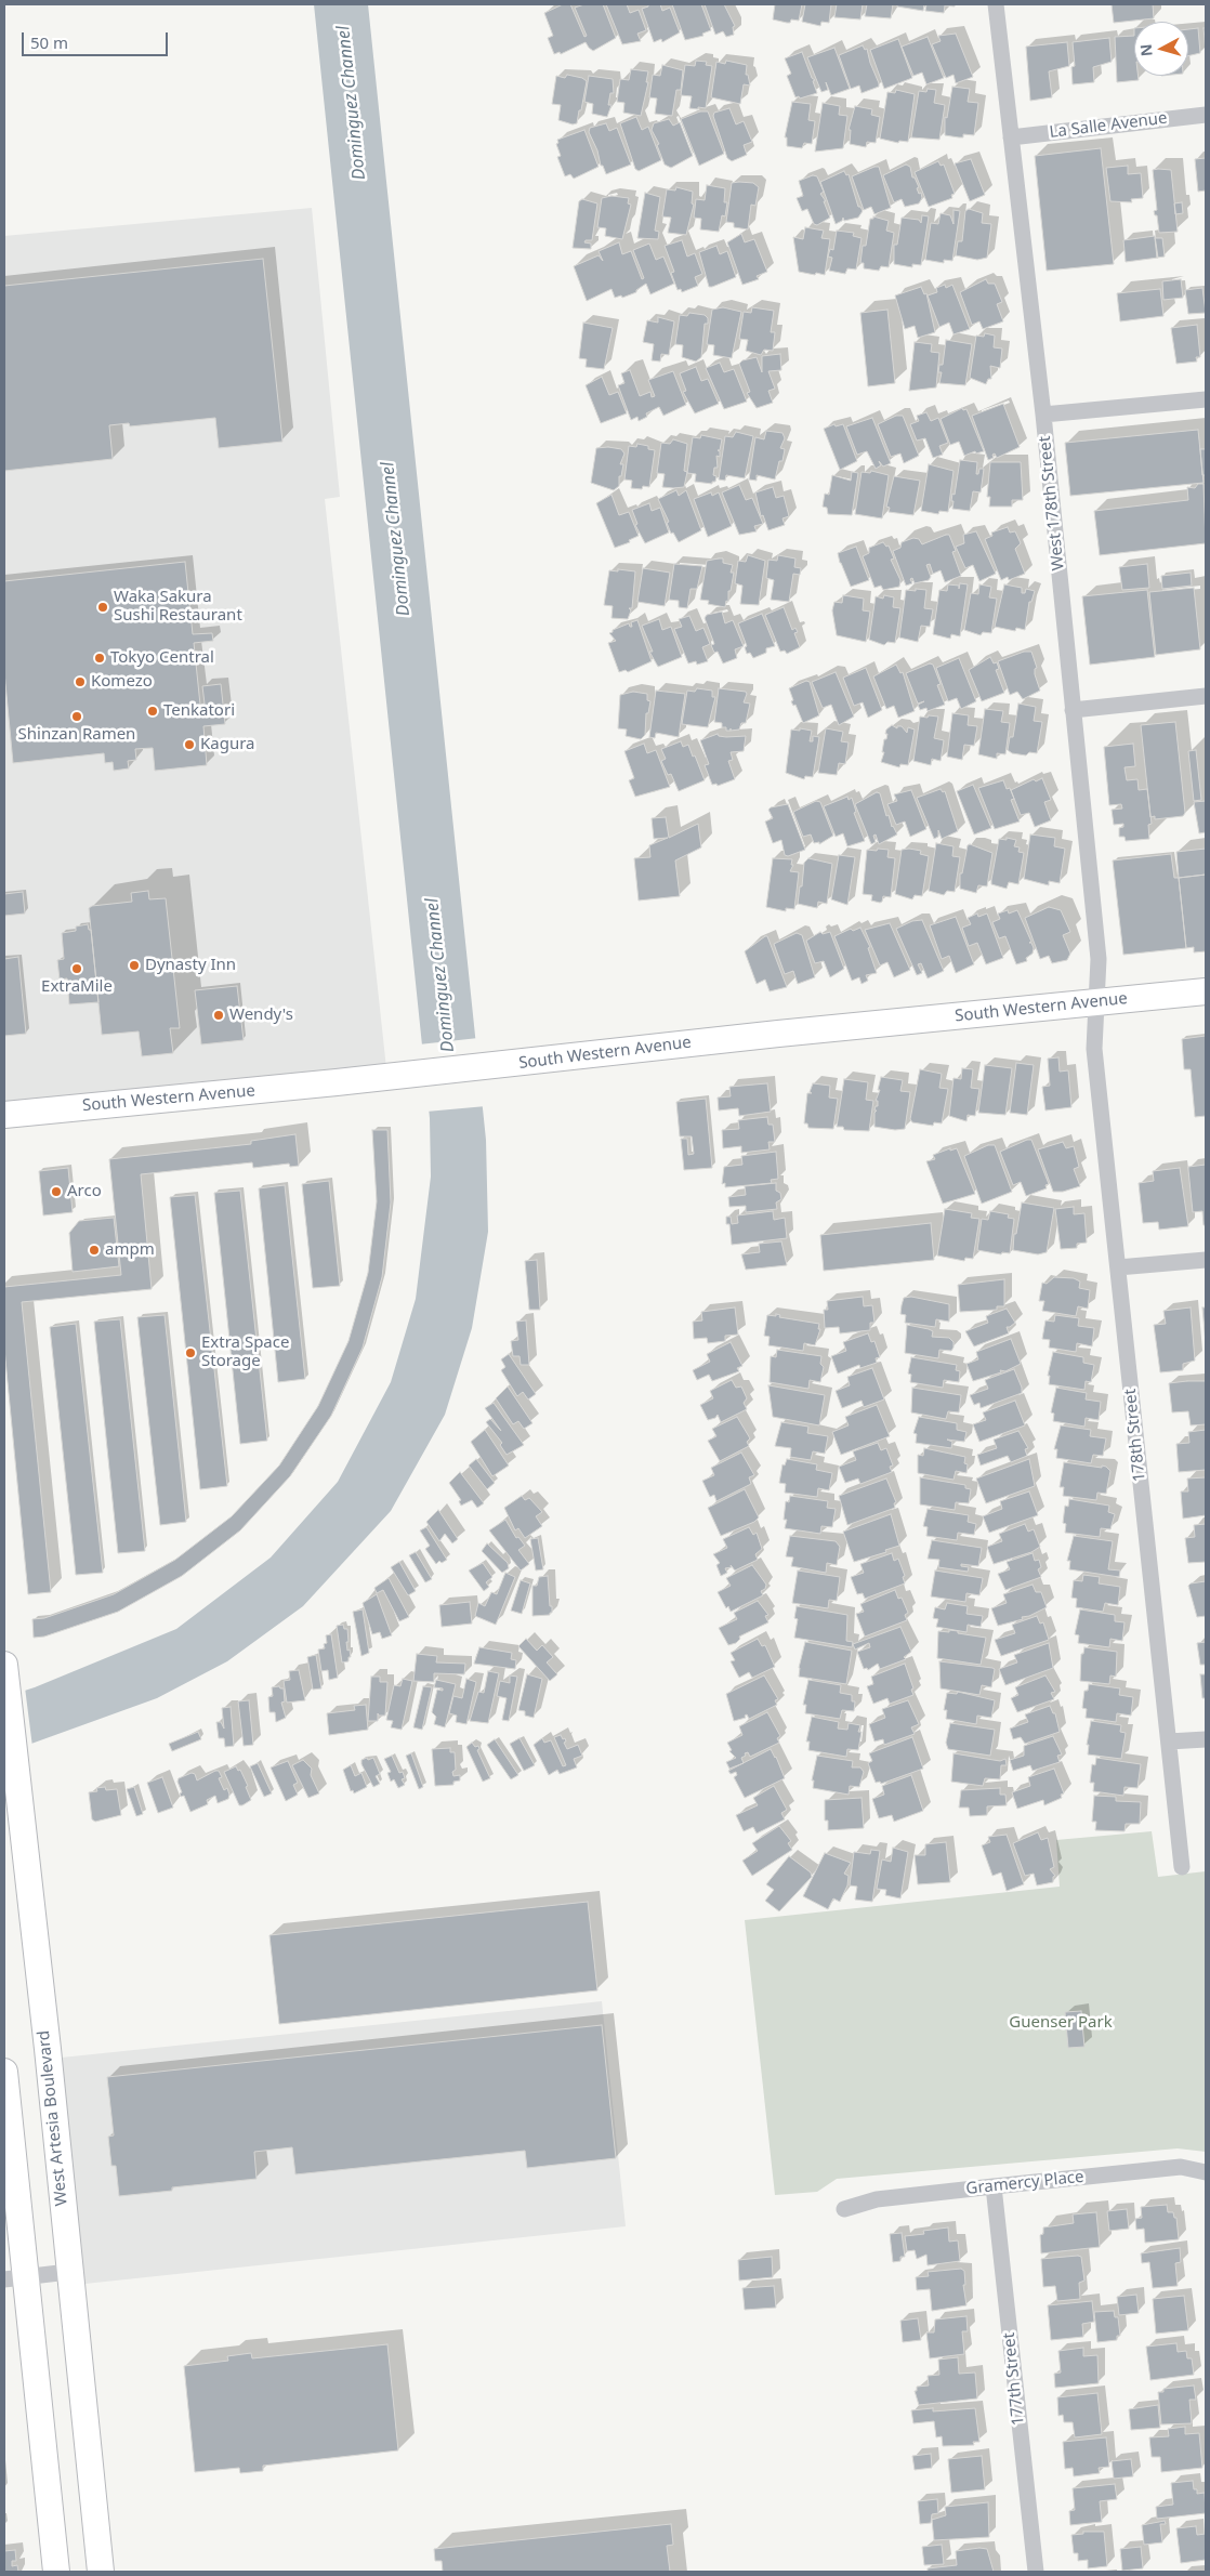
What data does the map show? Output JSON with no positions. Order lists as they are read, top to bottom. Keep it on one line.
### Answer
{"streets":{"main road":["South Western Avenue","West Artesia Boulevard"],"street":["La Salle Avenue","West 178th Street","178th Street","Gramercy Place","177th Street"]},"crossings":[["La Salle Avenue","West 178th Street"],["West 178th Street","South Western Avenue"],["West 178th Street","178th Street"],["South Western Avenue","178th Street"],["Gramercy Place","177th Street"]],"water":["Dominguez Channel"],"parks":["Guenser Park"],"places":["Waka Sakura Sushi Restaurant","Tokyo Central","Komezo","Tenkatori","Shinzan Ramen","Kagura","Dynasty Inn","ExtraMile","Wendy's","Arco","ampm","Extra Space Storage"],"scale_bar":"50 m","north":"left"}
